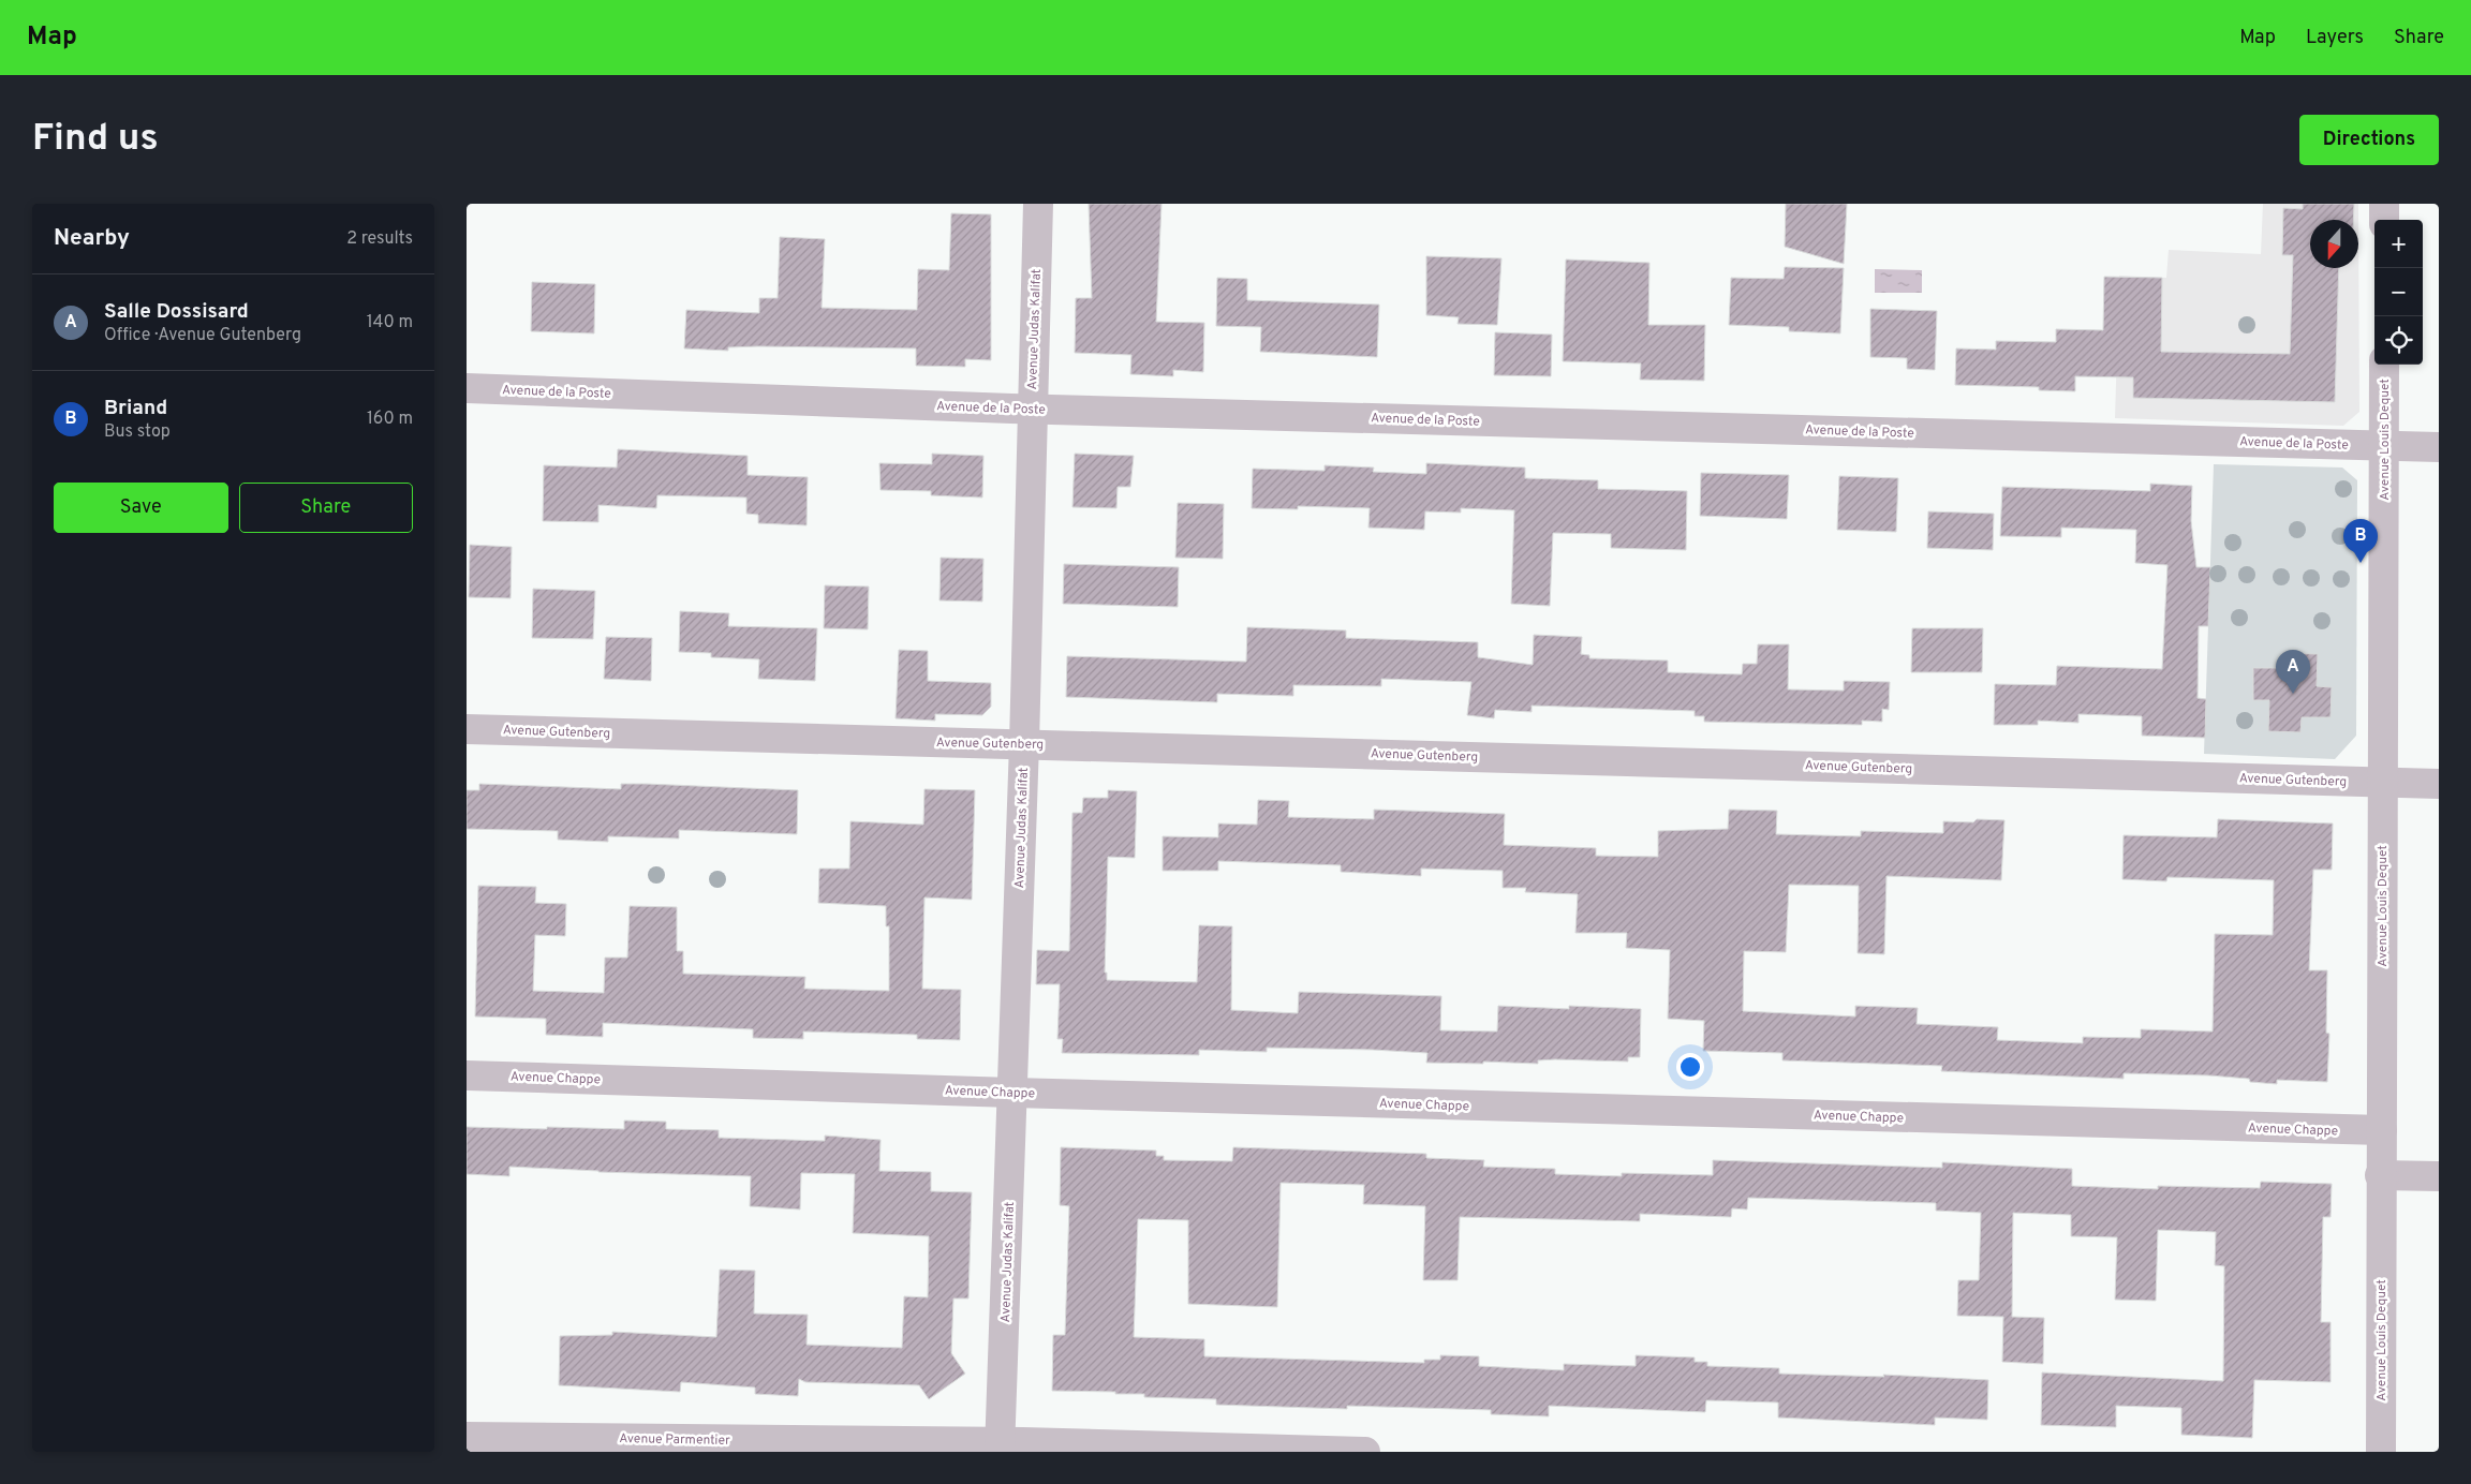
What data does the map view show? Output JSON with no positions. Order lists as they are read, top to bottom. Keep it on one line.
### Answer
{"streets":{"street":["Avenue Judas Kalifat","Avenue de la Poste","Avenue Louis Dequet","Avenue Gutenberg","Avenue Chappe","Avenue Parmentier"]},"crossings":[["Avenue Judas Kalifat","Avenue de la Poste"],["Avenue Judas Kalifat","Avenue Gutenberg"],["Avenue Judas Kalifat","Avenue Chappe"],["Avenue Judas Kalifat","Avenue Parmentier"],["Avenue de la Poste","Avenue Louis Dequet"],["Avenue Louis Dequet","Avenue Gutenberg"],["Avenue Louis Dequet","Avenue Chappe"]],"north":"bottom","page":{"header":"Map","nav":["Map","Layers","Share"],"buttons":["Directions",["Save","Share"]],"title":"Find us","heading":["Nearby","2 results"],"map_buttons":["+","−"],"list":[{"mark":"A","name":"Salle Dossisard","note":"Office · Avenue Gutenberg","value":"140 m"},{"mark":"B","name":"Briand","note":"Bus stop","value":"160 m"}],"pins":["B","A"]}}
